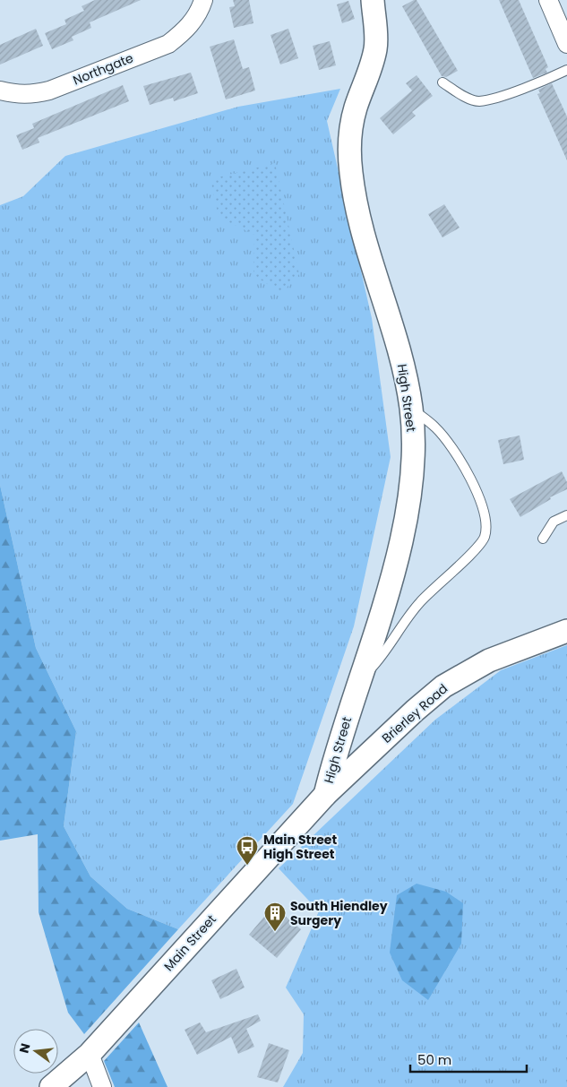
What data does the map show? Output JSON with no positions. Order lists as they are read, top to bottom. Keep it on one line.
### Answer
{"streets":{"street":["Northgate","High Street","Brierley Road","Main Street"]},"crossings":[["High Street","Brierley Road"],["High Street","Main Street"],["Brierley Road","Main Street"]],"places":{"bus stop":["Main Street High Street"],"building":["South Hiendley Surgery"]},"scale_bar":"50 m","north":"left"}
